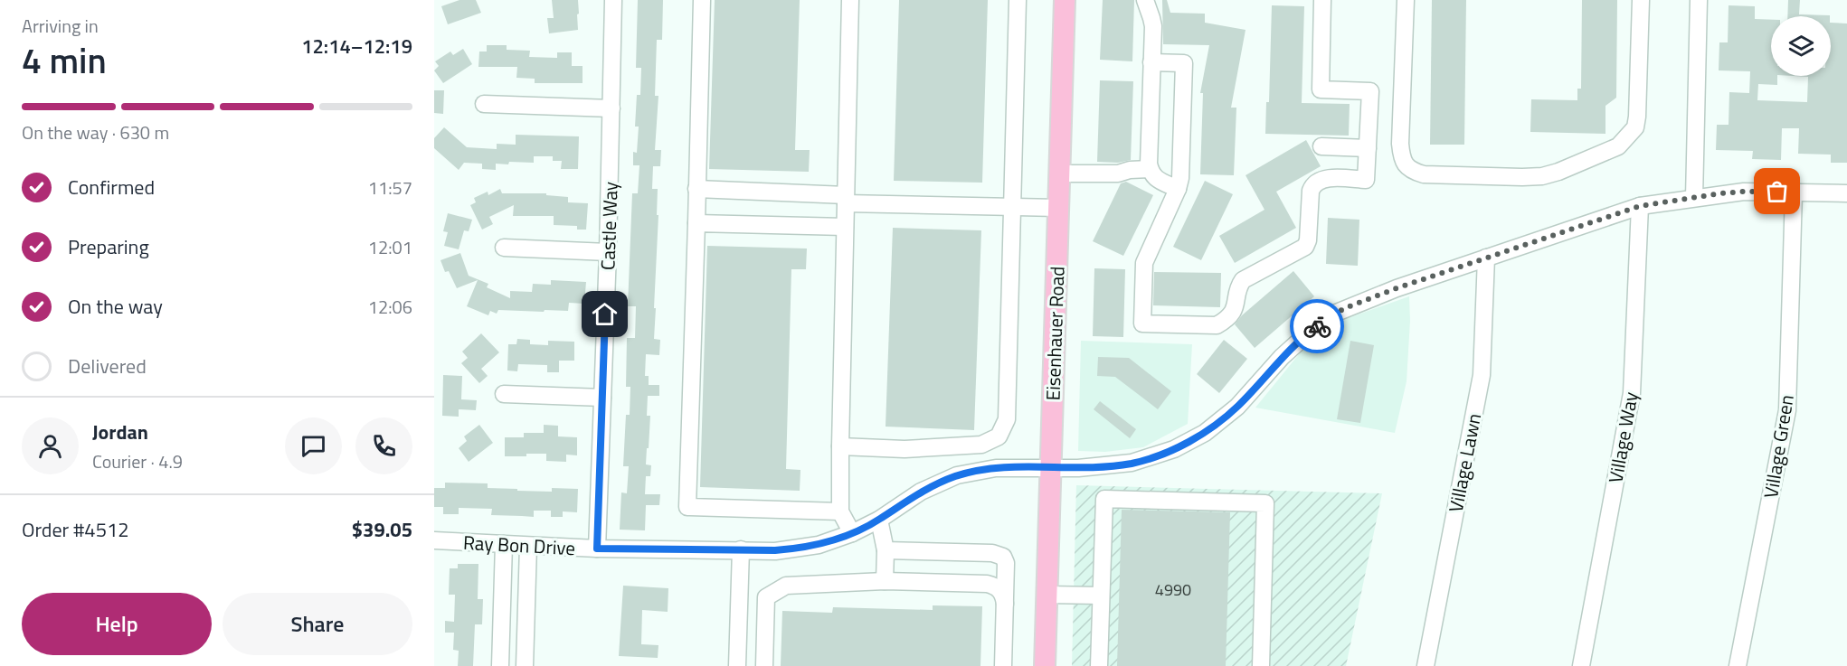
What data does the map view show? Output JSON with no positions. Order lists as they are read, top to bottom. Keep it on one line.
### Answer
{"streets":{"main road":["Eisenhauer Road"],"street":["Castle Way","Village Way","Village Green","Village Lawn","Ray Bon Drive"]},"crossings":[["Castle Way","Ray Bon Drive"],["Eisenhauer Road","Ray Bon Drive"],["Village Way","Ray Bon Drive"],["Village Green","Ray Bon Drive"],["Village Lawn","Ray Bon Drive"]],"house_numbers":["4990"],"page":{"heading":["4 min","Arriving in","12:14–12:19"],"panel":["Jordan","Courier · 4.9","Order #4512","$39.05"],"bar":"On the way · 630 m","list":[["Confirmed","11:57"],["Preparing","12:01"],["On the way","12:06"],"Delivered"],"buttons":["Help","Share"]}}
